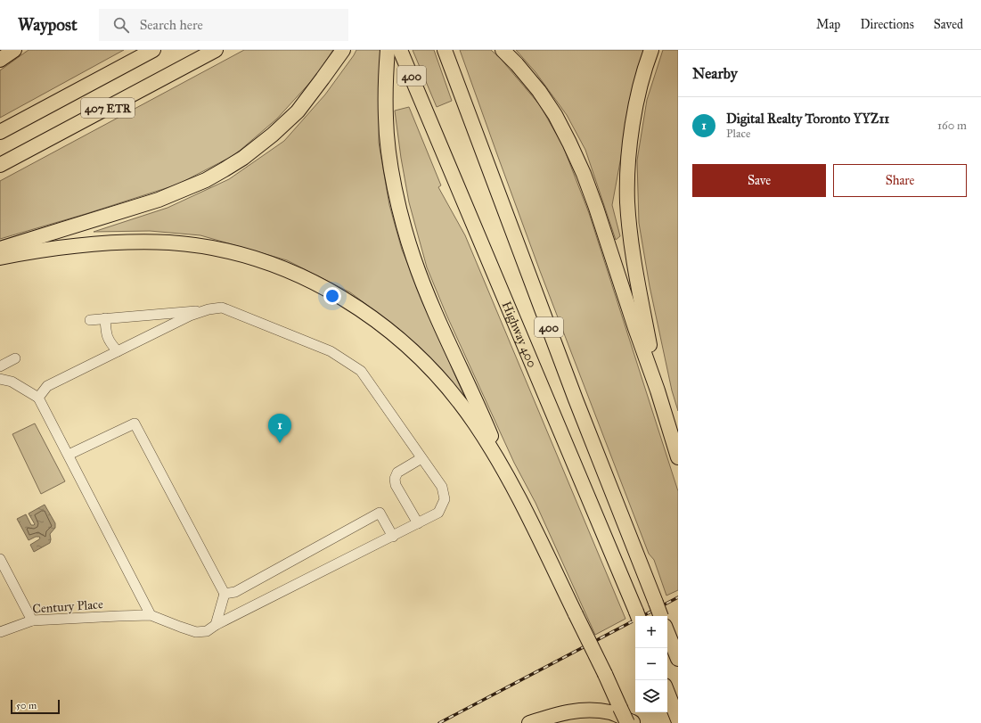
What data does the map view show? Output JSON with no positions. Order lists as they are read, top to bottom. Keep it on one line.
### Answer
{"streets":{"highway":["400","407 ETR","Highway 400"],"street":["Century Place"]},"scale_bar":"50 m","page":{"header":"Waypost","search":"Search here","nav":["Map","Directions","Saved"],"heading":"Nearby","list":[{"mark":"1","name":"Digital Realty Toronto YYZ11","note":"Place","value":"160 m"}],"buttons":["Save","Share"],"pins":"1","map_buttons":["+","−"],"scale":"50 m"}}
